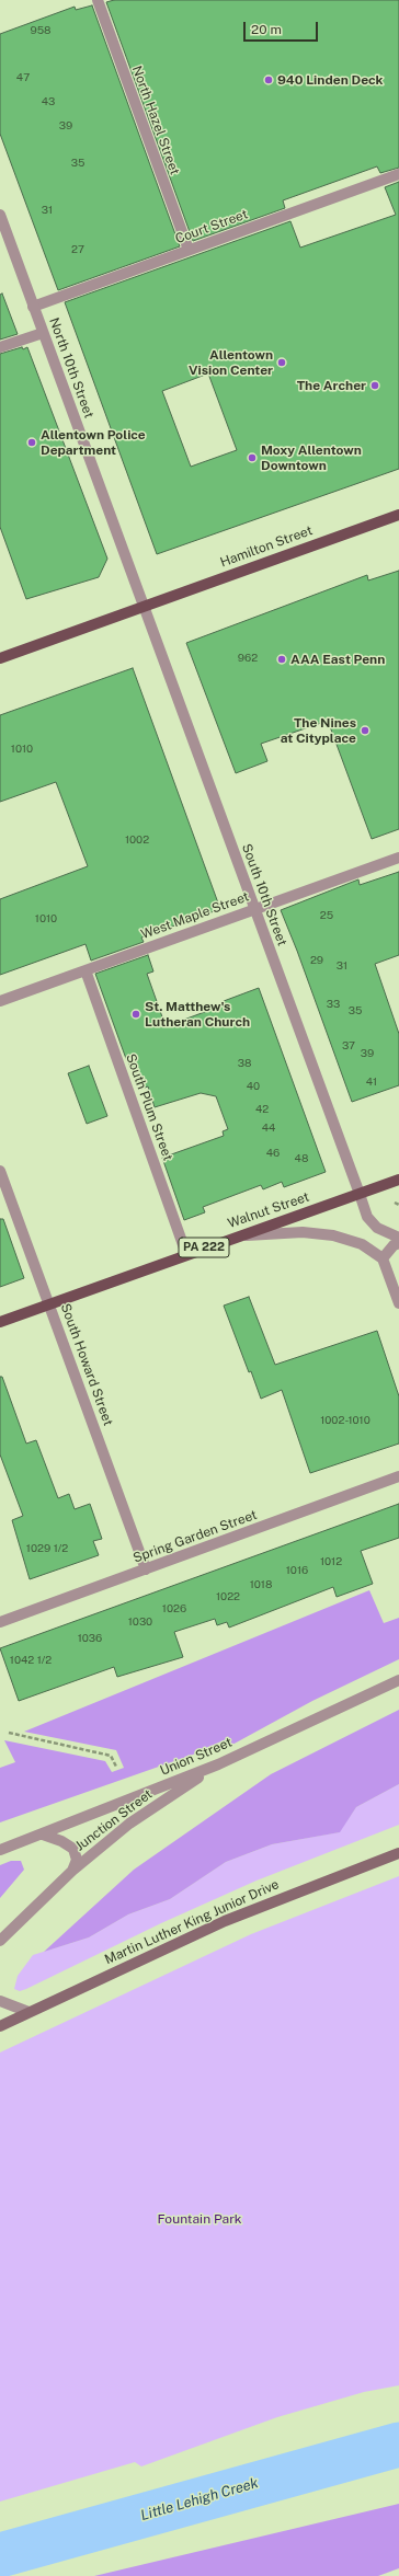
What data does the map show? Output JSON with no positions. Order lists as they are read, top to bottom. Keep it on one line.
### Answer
{"streets":{"main road":["Hamilton Street","Walnut Street","PA 222","Martin Luther King Junior Drive"],"street":["North Hazel Street","Court Street","North 10th Street","South 10th Street","West Maple Street","South Plum Street","South Howard Street","Spring Garden Street","Union Street","Junction Street"]},"crossings":[["North Hazel Street","Court Street"],["Court Street","North 10th Street"],["North 10th Street","Hamilton Street"],["North 10th Street","South 10th Street"],["Hamilton Street","South 10th Street"],["South 10th Street","West Maple Street"],["South 10th Street","Walnut Street"],["West Maple Street","South Plum Street"],["South Plum Street","Walnut Street"],["Walnut Street","South Howard Street"],["South Howard Street","Spring Garden Street"],["Union Street","Junction Street"]],"water":["Little Lehigh Creek"],"parks":["Fountain Park"],"places":["940 Linden Deck","Allentown Vision Center","The Archer","Allentown Police Department","Moxy Allentown Downtown","AAA East Penn","The Nines at Cityplace","St. Matthew's Lutheran Church"],"house_numbers":["958","47","43","39","35","31","27","962","1010","1002","25","1010","29","31","33","35","37","39","38","41","40","42","44","46","48","1002-1010","1029 1/2","1012","1016","1018","1022","1026","1030","1036","1042 1/2"],"scale_bar":"20 m"}
